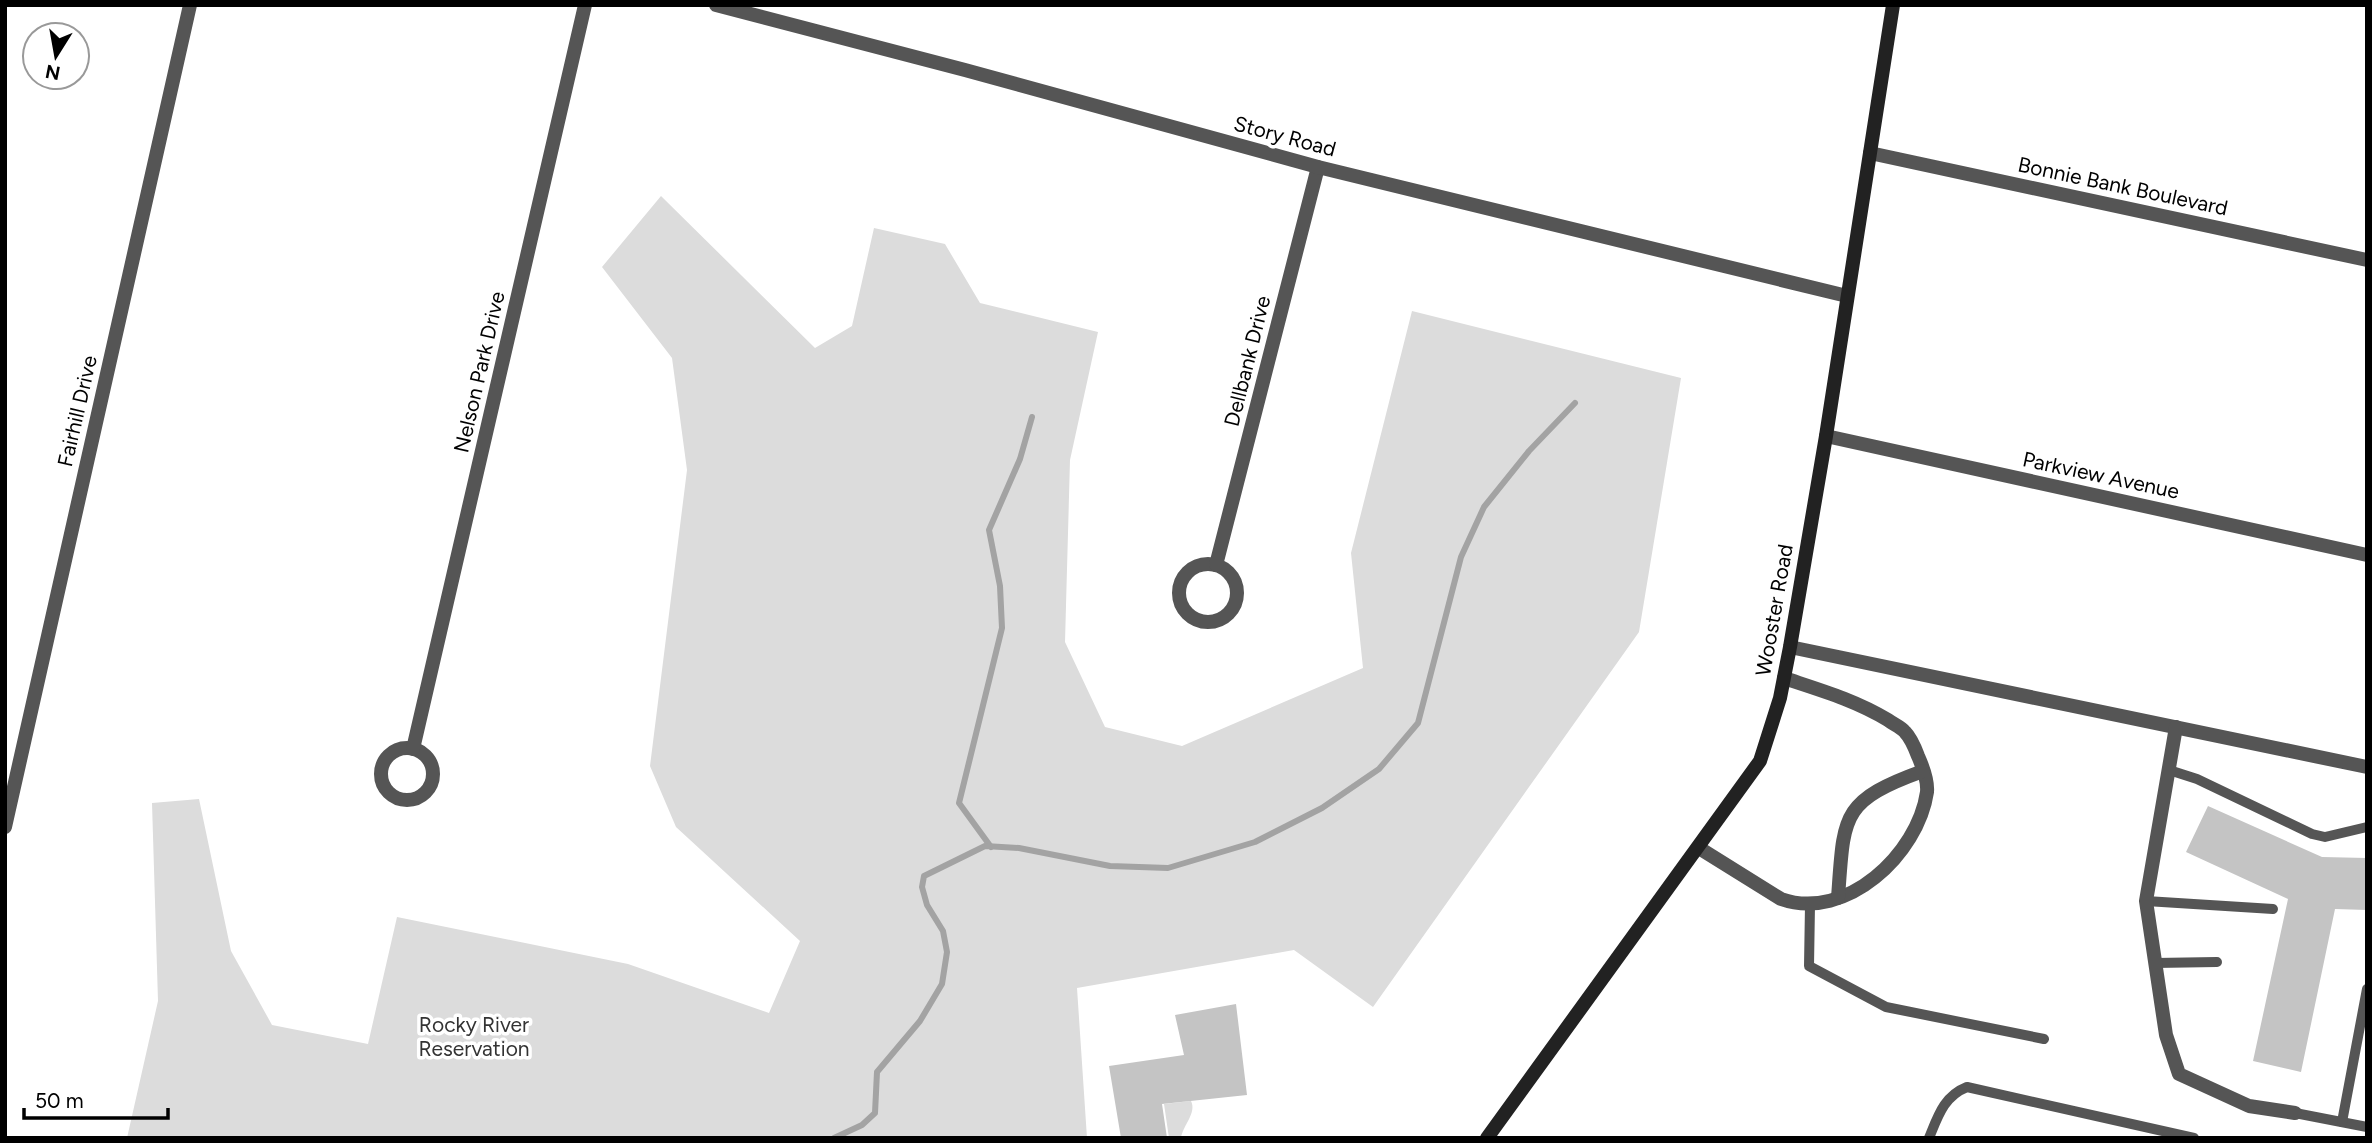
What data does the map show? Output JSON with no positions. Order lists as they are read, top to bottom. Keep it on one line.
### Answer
{"streets":{"main road":["Wooster Road"],"street":["Story Road","Bonnie Bank Boulevard","Dellbank Drive","Nelson Park Drive","Fairhill Drive","Parkview Avenue"]},"crossings":[["Story Road","Dellbank Drive"],["Story Road","Wooster Road"],["Bonnie Bank Boulevard","Wooster Road"],["Parkview Avenue","Wooster Road"]],"parks":["Rocky River Reservation"],"scale_bar":"50 m","north":"bottom"}
